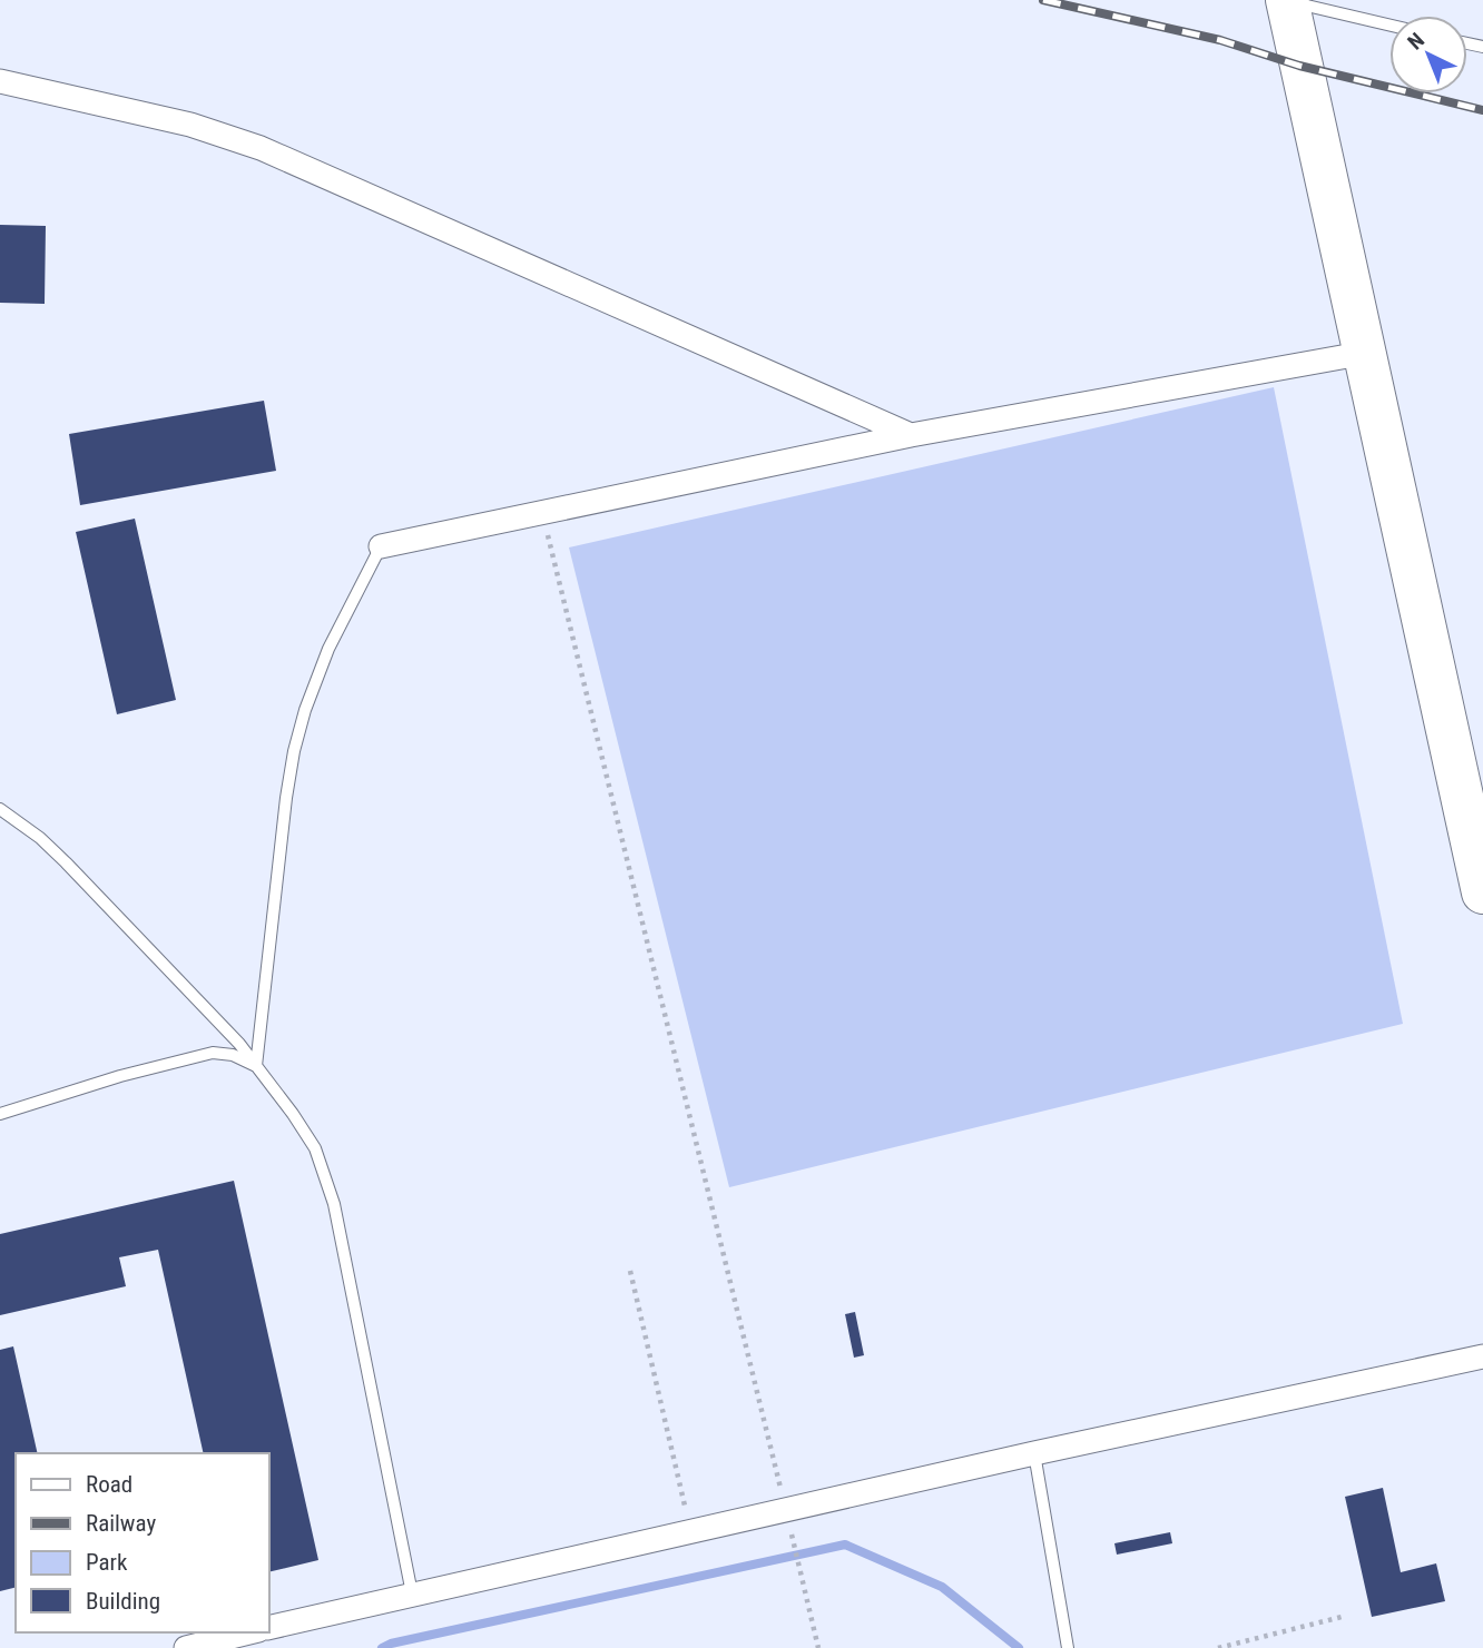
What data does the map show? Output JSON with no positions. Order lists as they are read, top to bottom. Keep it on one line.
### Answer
{"legend":["Road","Railway","Park","Building"],"north":"top left"}
